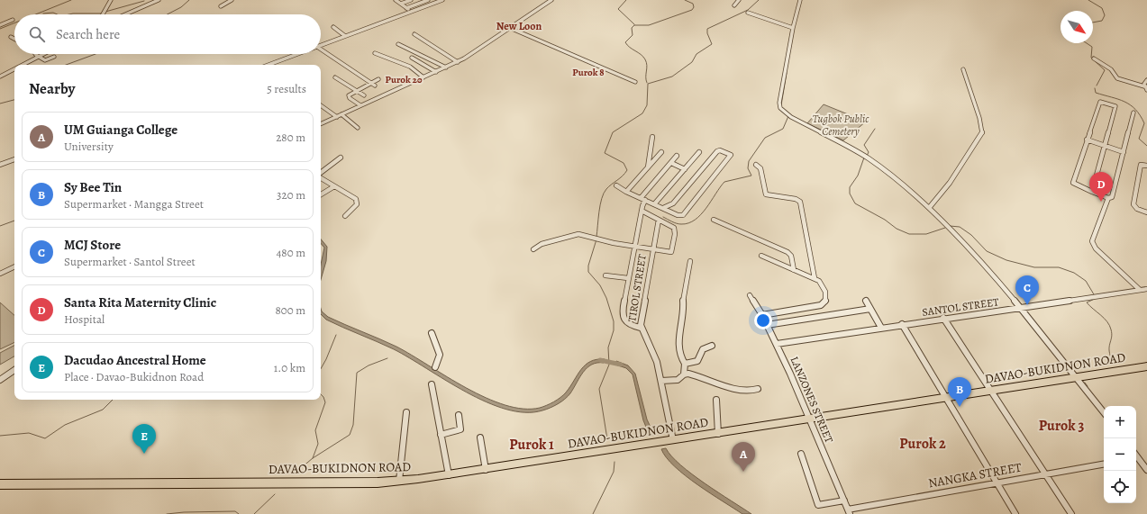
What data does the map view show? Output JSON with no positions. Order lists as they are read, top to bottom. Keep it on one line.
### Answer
{"streets":{"highway":["DAVAO-BUKIDNON ROAD"],"street":["TIROL STREET","SANTOL STREET","LANZONES STREET","NANGKA STREET"]},"crossings":[["TIROL STREET","DAVAO-BUKIDNON ROAD"],["SANTOL STREET","LANZONES STREET"],["DAVAO-BUKIDNON ROAD","LANZONES STREET"],["LANZONES STREET","NANGKA STREET"]],"districts":["New Loon","Purok 8","Purok 20","Purok 3","Purok 2","Purok 1"],"parks":["Tugbok Public Cemetery"],"north":"bottom right","page":{"search":"Search here","heading":["Nearby","5 results"],"list":[{"mark":"A","name":"UM Guianga College","note":"University","value":"280 m"},{"mark":"B","name":"Sy Bee Tin","note":"Supermarket · Mangga Street","value":"320 m"},{"mark":"C","name":"MCJ Store","note":"Supermarket · Santol Street","value":"480 m"},{"mark":"D","name":"Santa Rita Maternity Clinic","note":"Hospital","value":"800 m"},{"mark":"E","name":"Dacudao Ancestral Home","note":"Place · Davao-Bukidnon Road","value":"1.0 km"}],"pins":["D","C","B","E","A"],"map_buttons":["+","−"]}}
